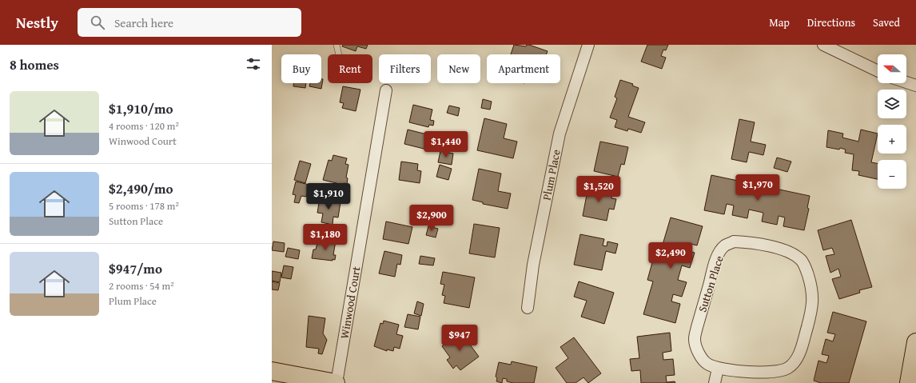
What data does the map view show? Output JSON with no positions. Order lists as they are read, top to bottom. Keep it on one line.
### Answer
{"streets":{"street":["Plum Place","Sutton Place","Winwood Court"]},"north":"left","page":{"header":"Nestly","search":"Search here","nav":["Map","Directions","Saved"],"heading":"8 homes","map_buttons":["+","−"],"chip":["Buy","Rent","Filters","New","Apartment"],"list":[{"name":"$1,910/mo","note":"4 rooms · 120 m² · Winwood Court"},{"name":"$2,490/mo","note":"5 rooms · 178 m² · Sutton Place"},{"name":"$947/mo","note":"2 rooms · 54 m² · Plum Place"}],"price":["$1,440","$1,970","$1,520","$1,910","$2,900","$1,180","$2,490","$947"]}}
